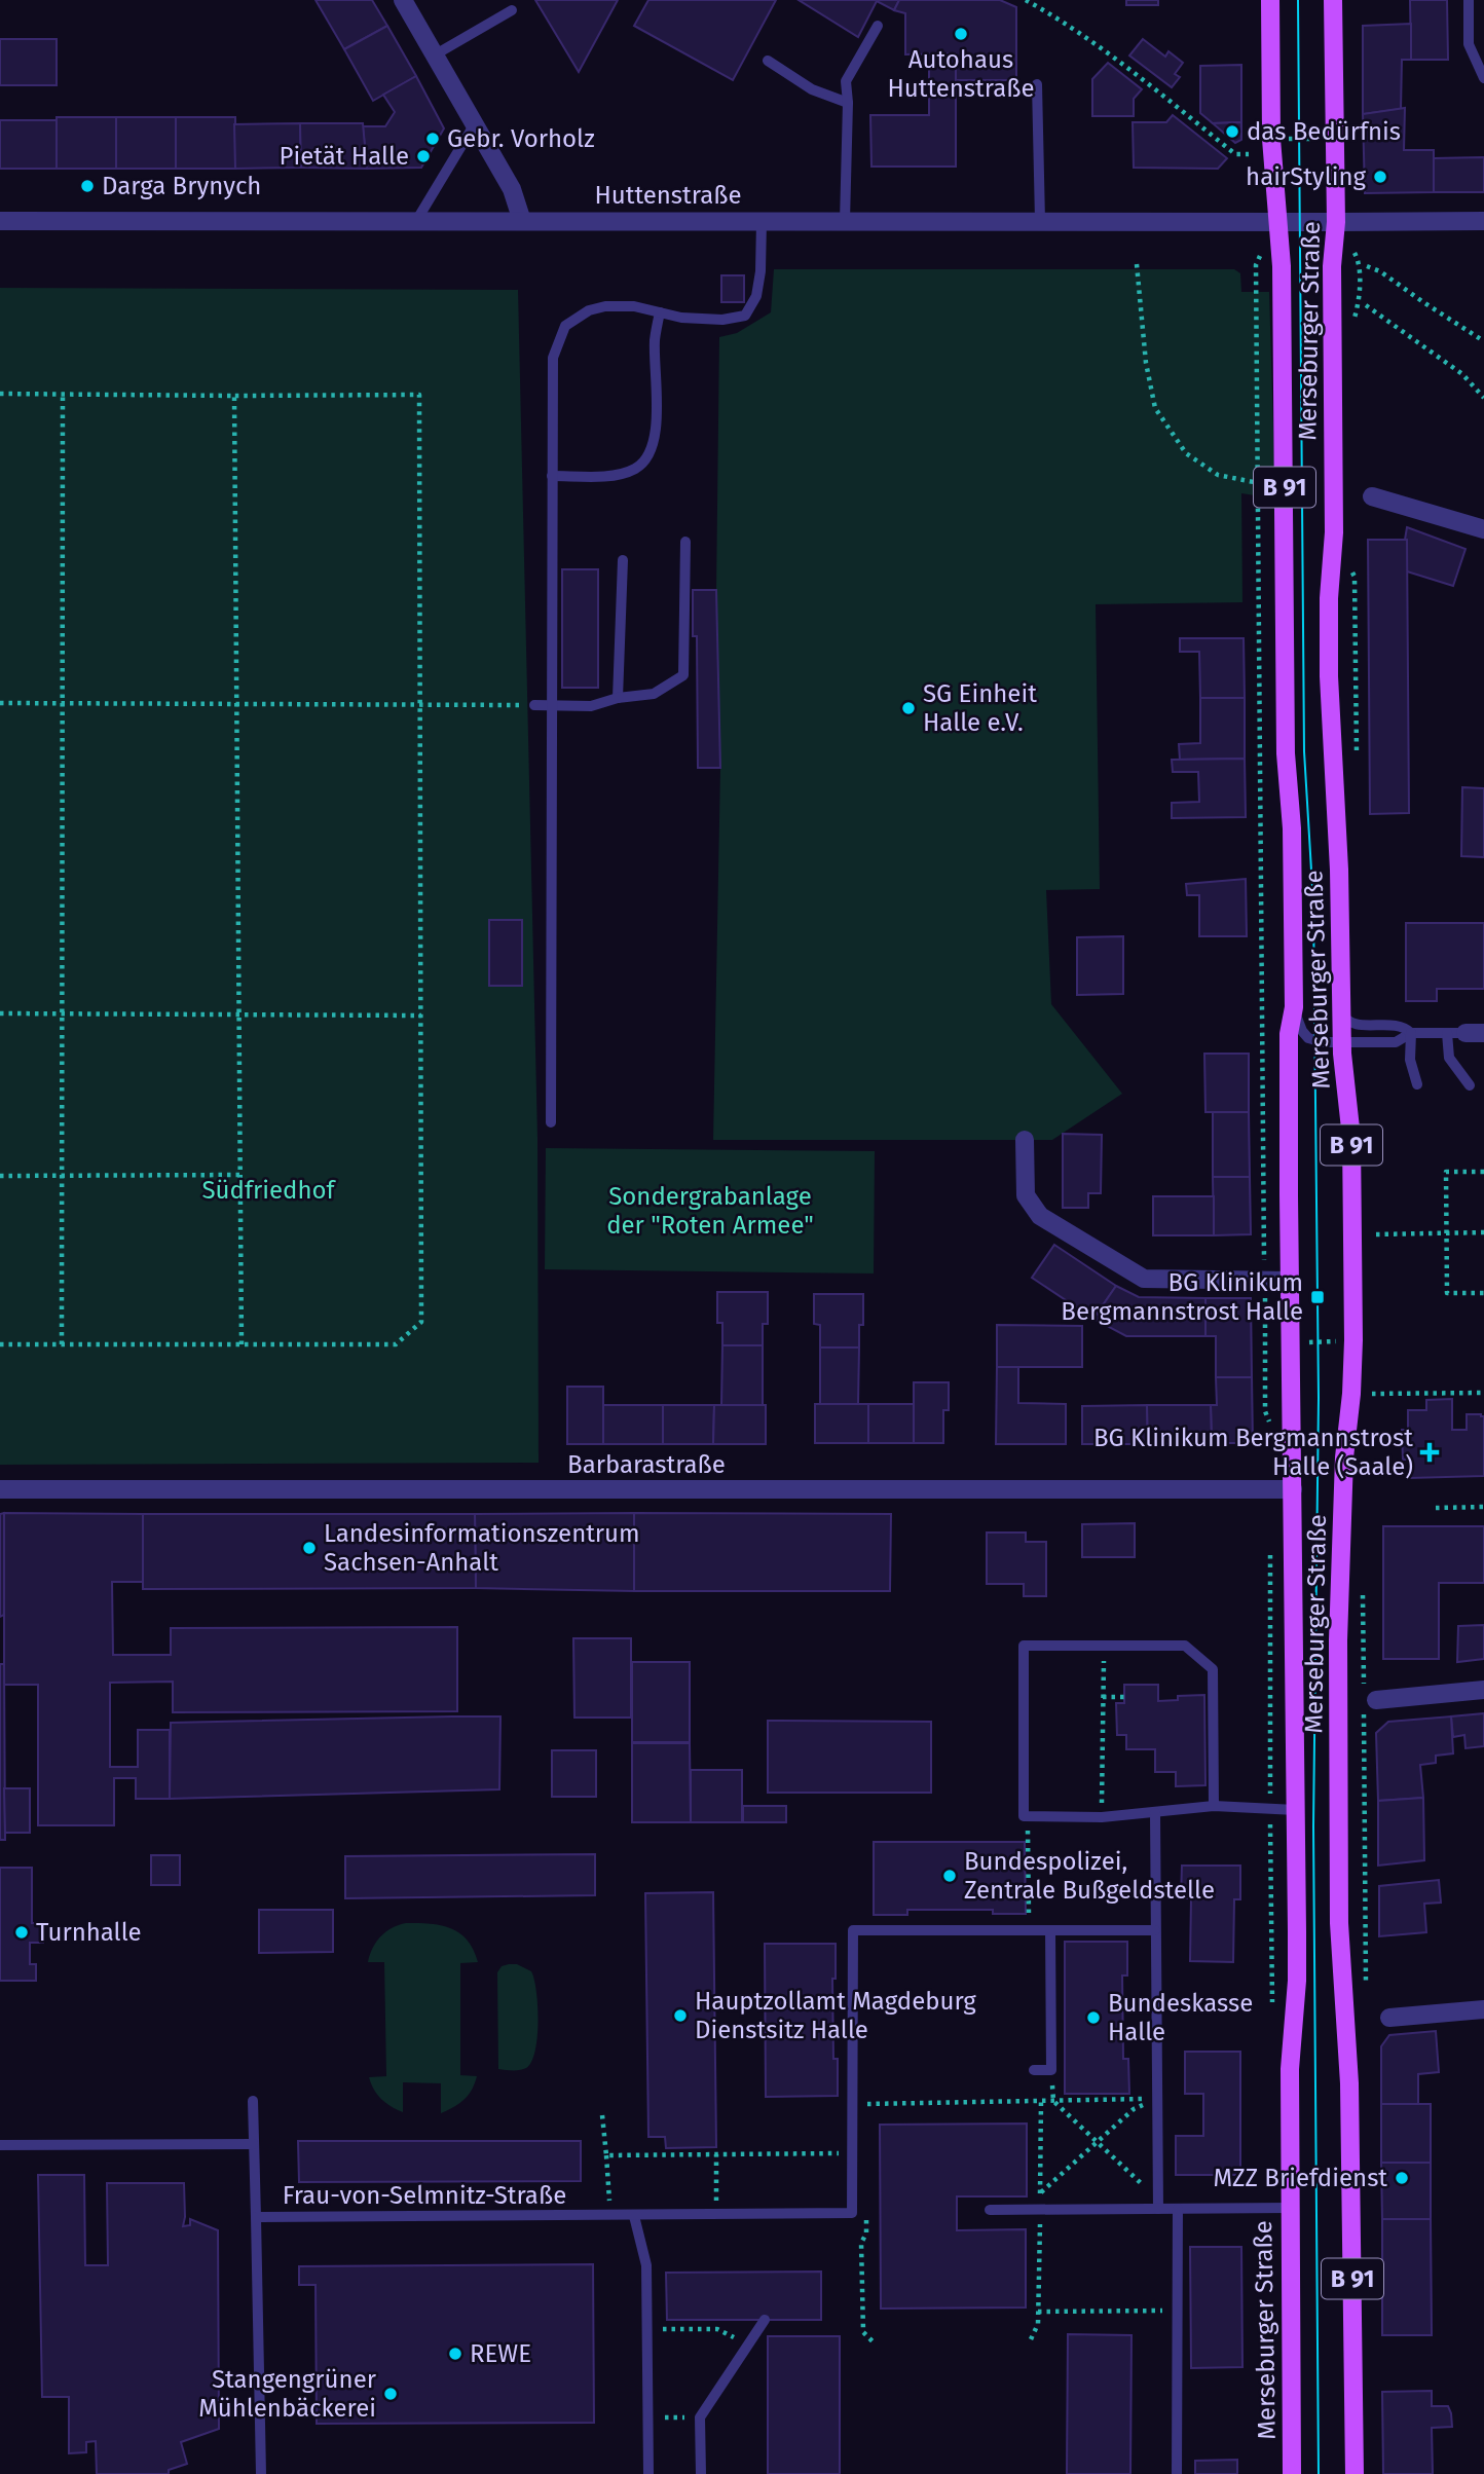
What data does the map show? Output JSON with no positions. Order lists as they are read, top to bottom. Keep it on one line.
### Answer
{"streets":{"main road":["Merseburger Straße","B 91"],"street":["Huttenstraße","Barbarastraße"],"lane":["Frau-von-Selmnitz-Straße"]},"crossings":[["Huttenstraße","Merseburger Straße"],["Merseburger Straße","Barbarastraße"]],"parks":["Südfriedhof","Sondergrabanlage der \"Roten Armee\""],"places":{"other":["Autohaus Huttenstraße","das Bedürfnis","Gebr. Vorholz","Pietät Halle","hairStyling","Darga Brynych","SG Einheit Halle e.V.","Landesinformationszentrum Sachsen-Anhalt","Bundespolizei, Zentrale Bußgeldstelle","Turnhalle","Hauptzollamt Magdeburg Dienstsitz Halle","Bundeskasse Halle","MZZ Briefdienst","REWE","Stangengrüner Mühlenbäckerei"],"transit":["BG Klinikum Bergmannstrost Halle"],"health":["BG Klinikum Bergmannstrost Halle (Saale)"]}}
